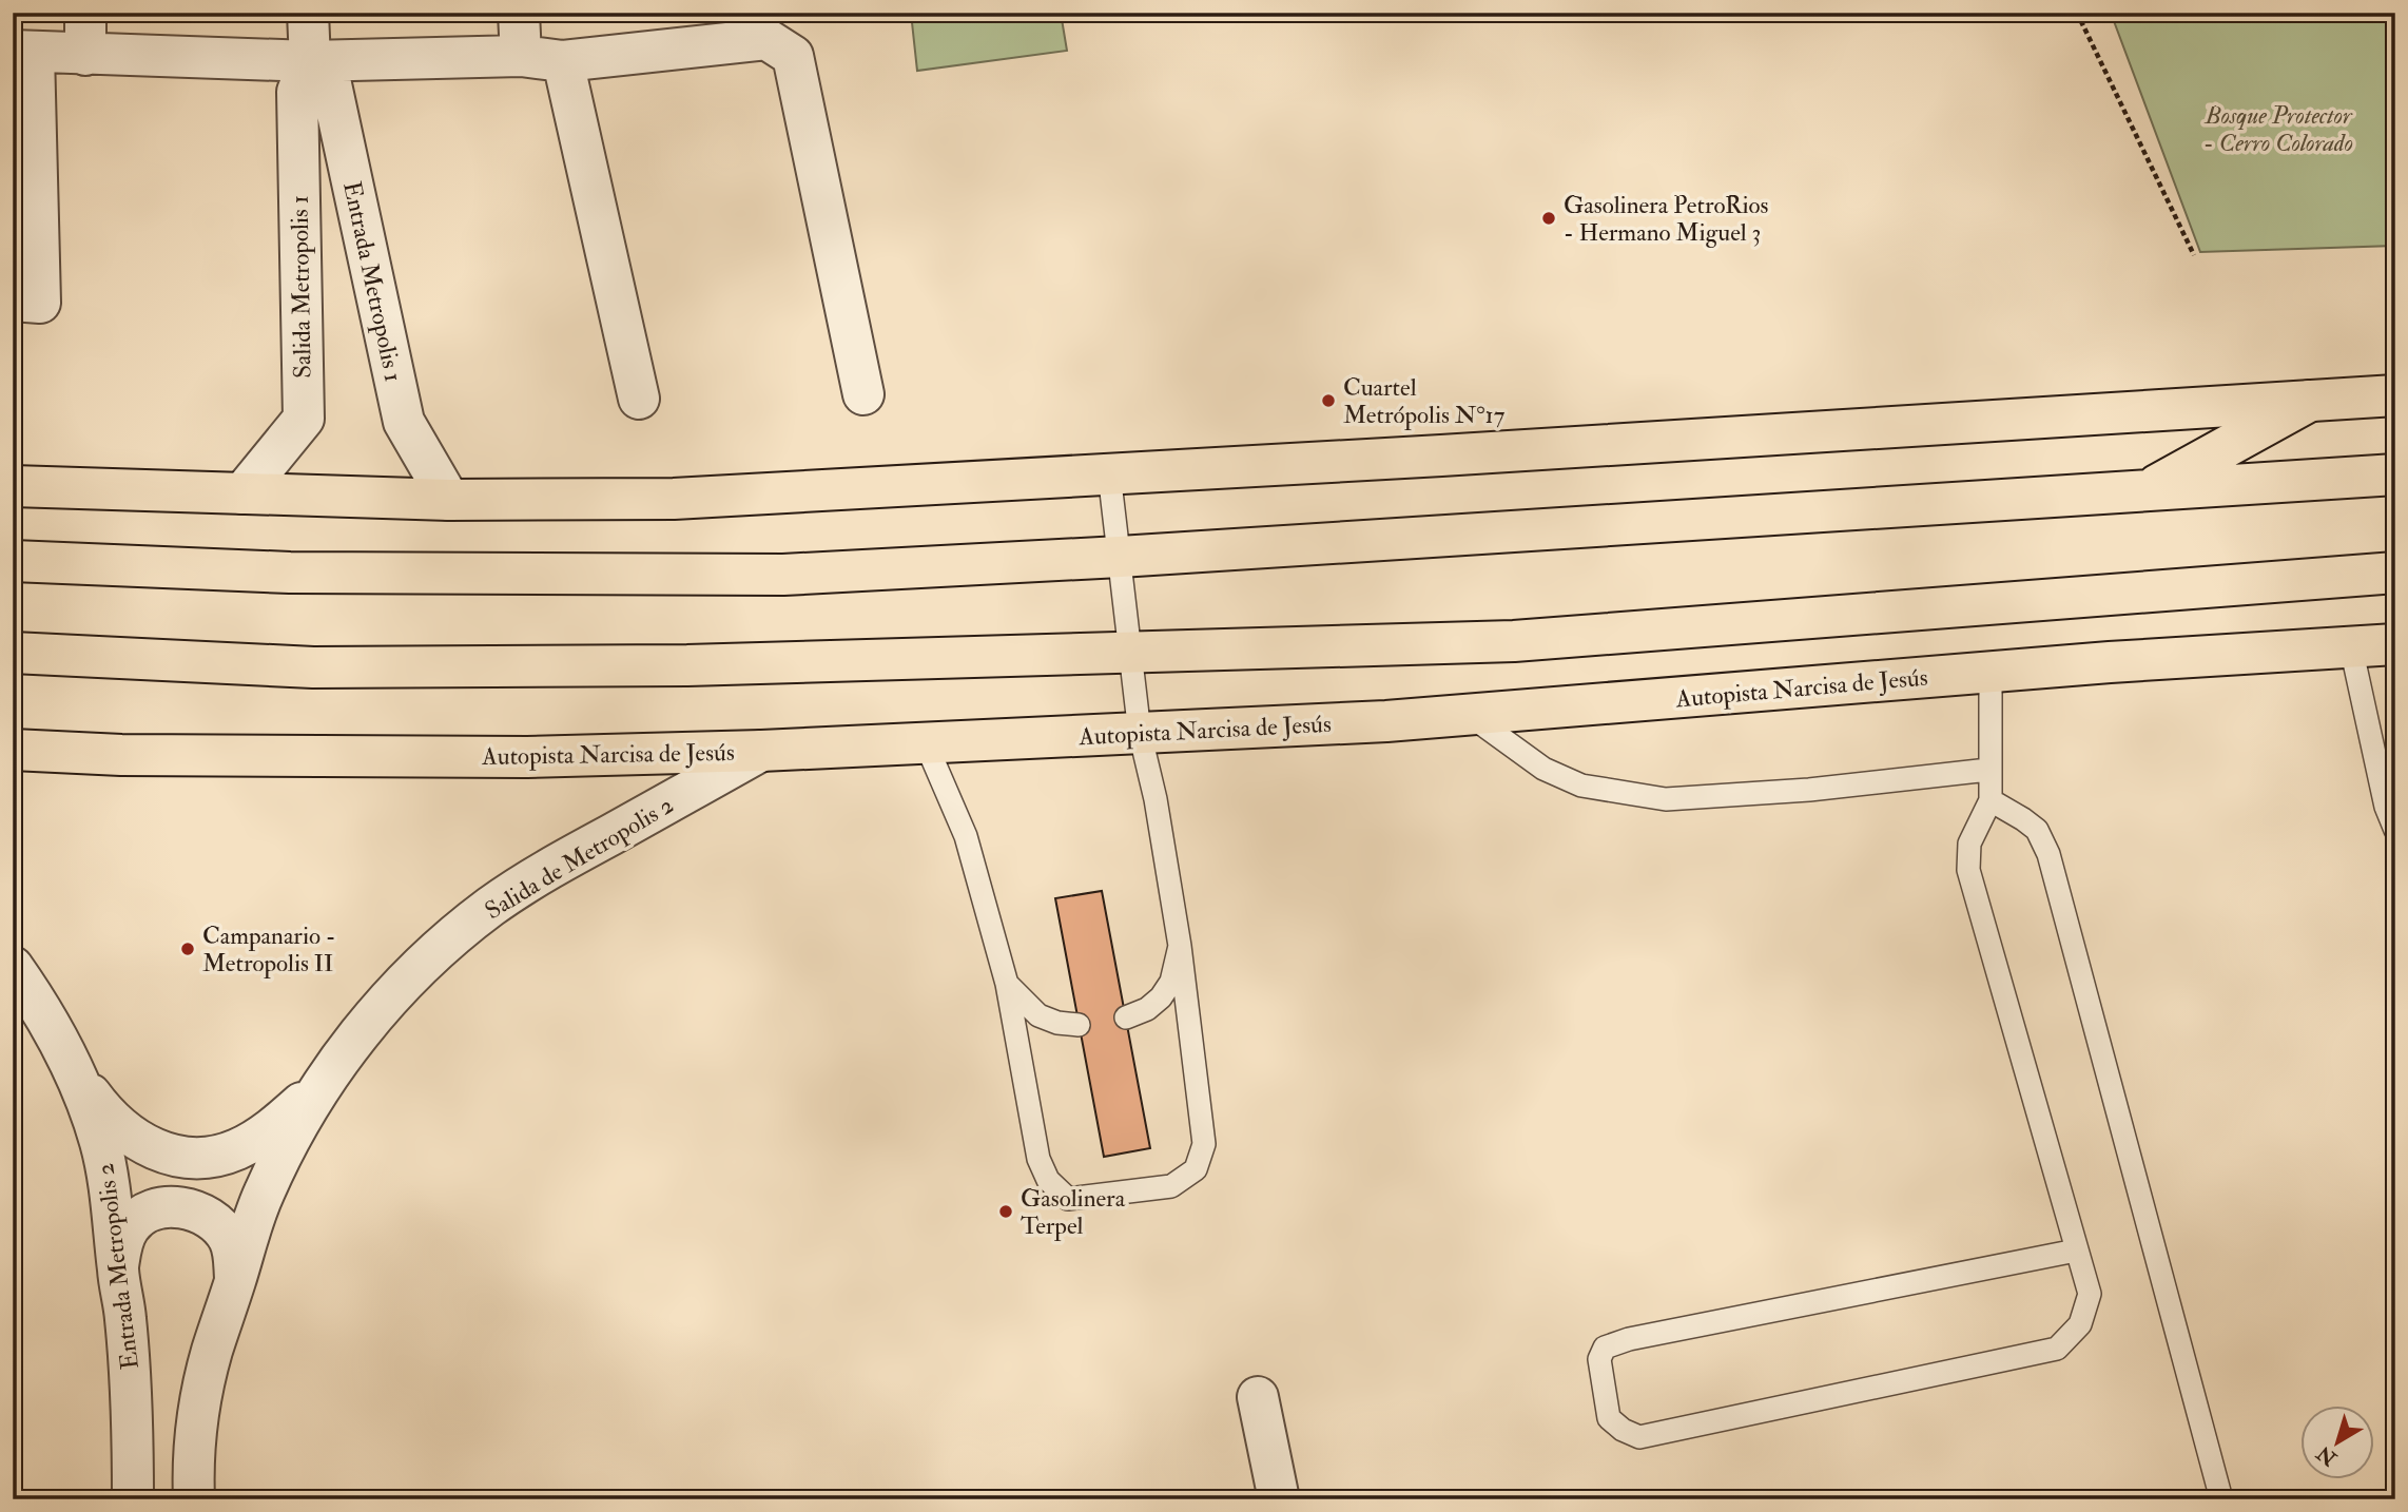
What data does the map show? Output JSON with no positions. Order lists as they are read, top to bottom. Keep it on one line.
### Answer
{"streets":{"main road":["Autopista Narcisa de Jesús"],"street":["Entrada Metropolis 1","Salida Metropolis 1","Salida de Metropolis 2","Entrada Metropolis 2"]},"crossings":[["Entrada Metropolis 1","Salida Metropolis 1"],["Autopista Narcisa de Jesús","Salida de Metropolis 2"]],"parks":["Bosque Protector - Cerro Colorado"],"places":["Gasolinera PetroRios - Hermano Miguel 3","Cuartel Metrópolis N°17","Campanario - Metropolis II","Gasolinera Terpel"],"north":"bottom left"}
